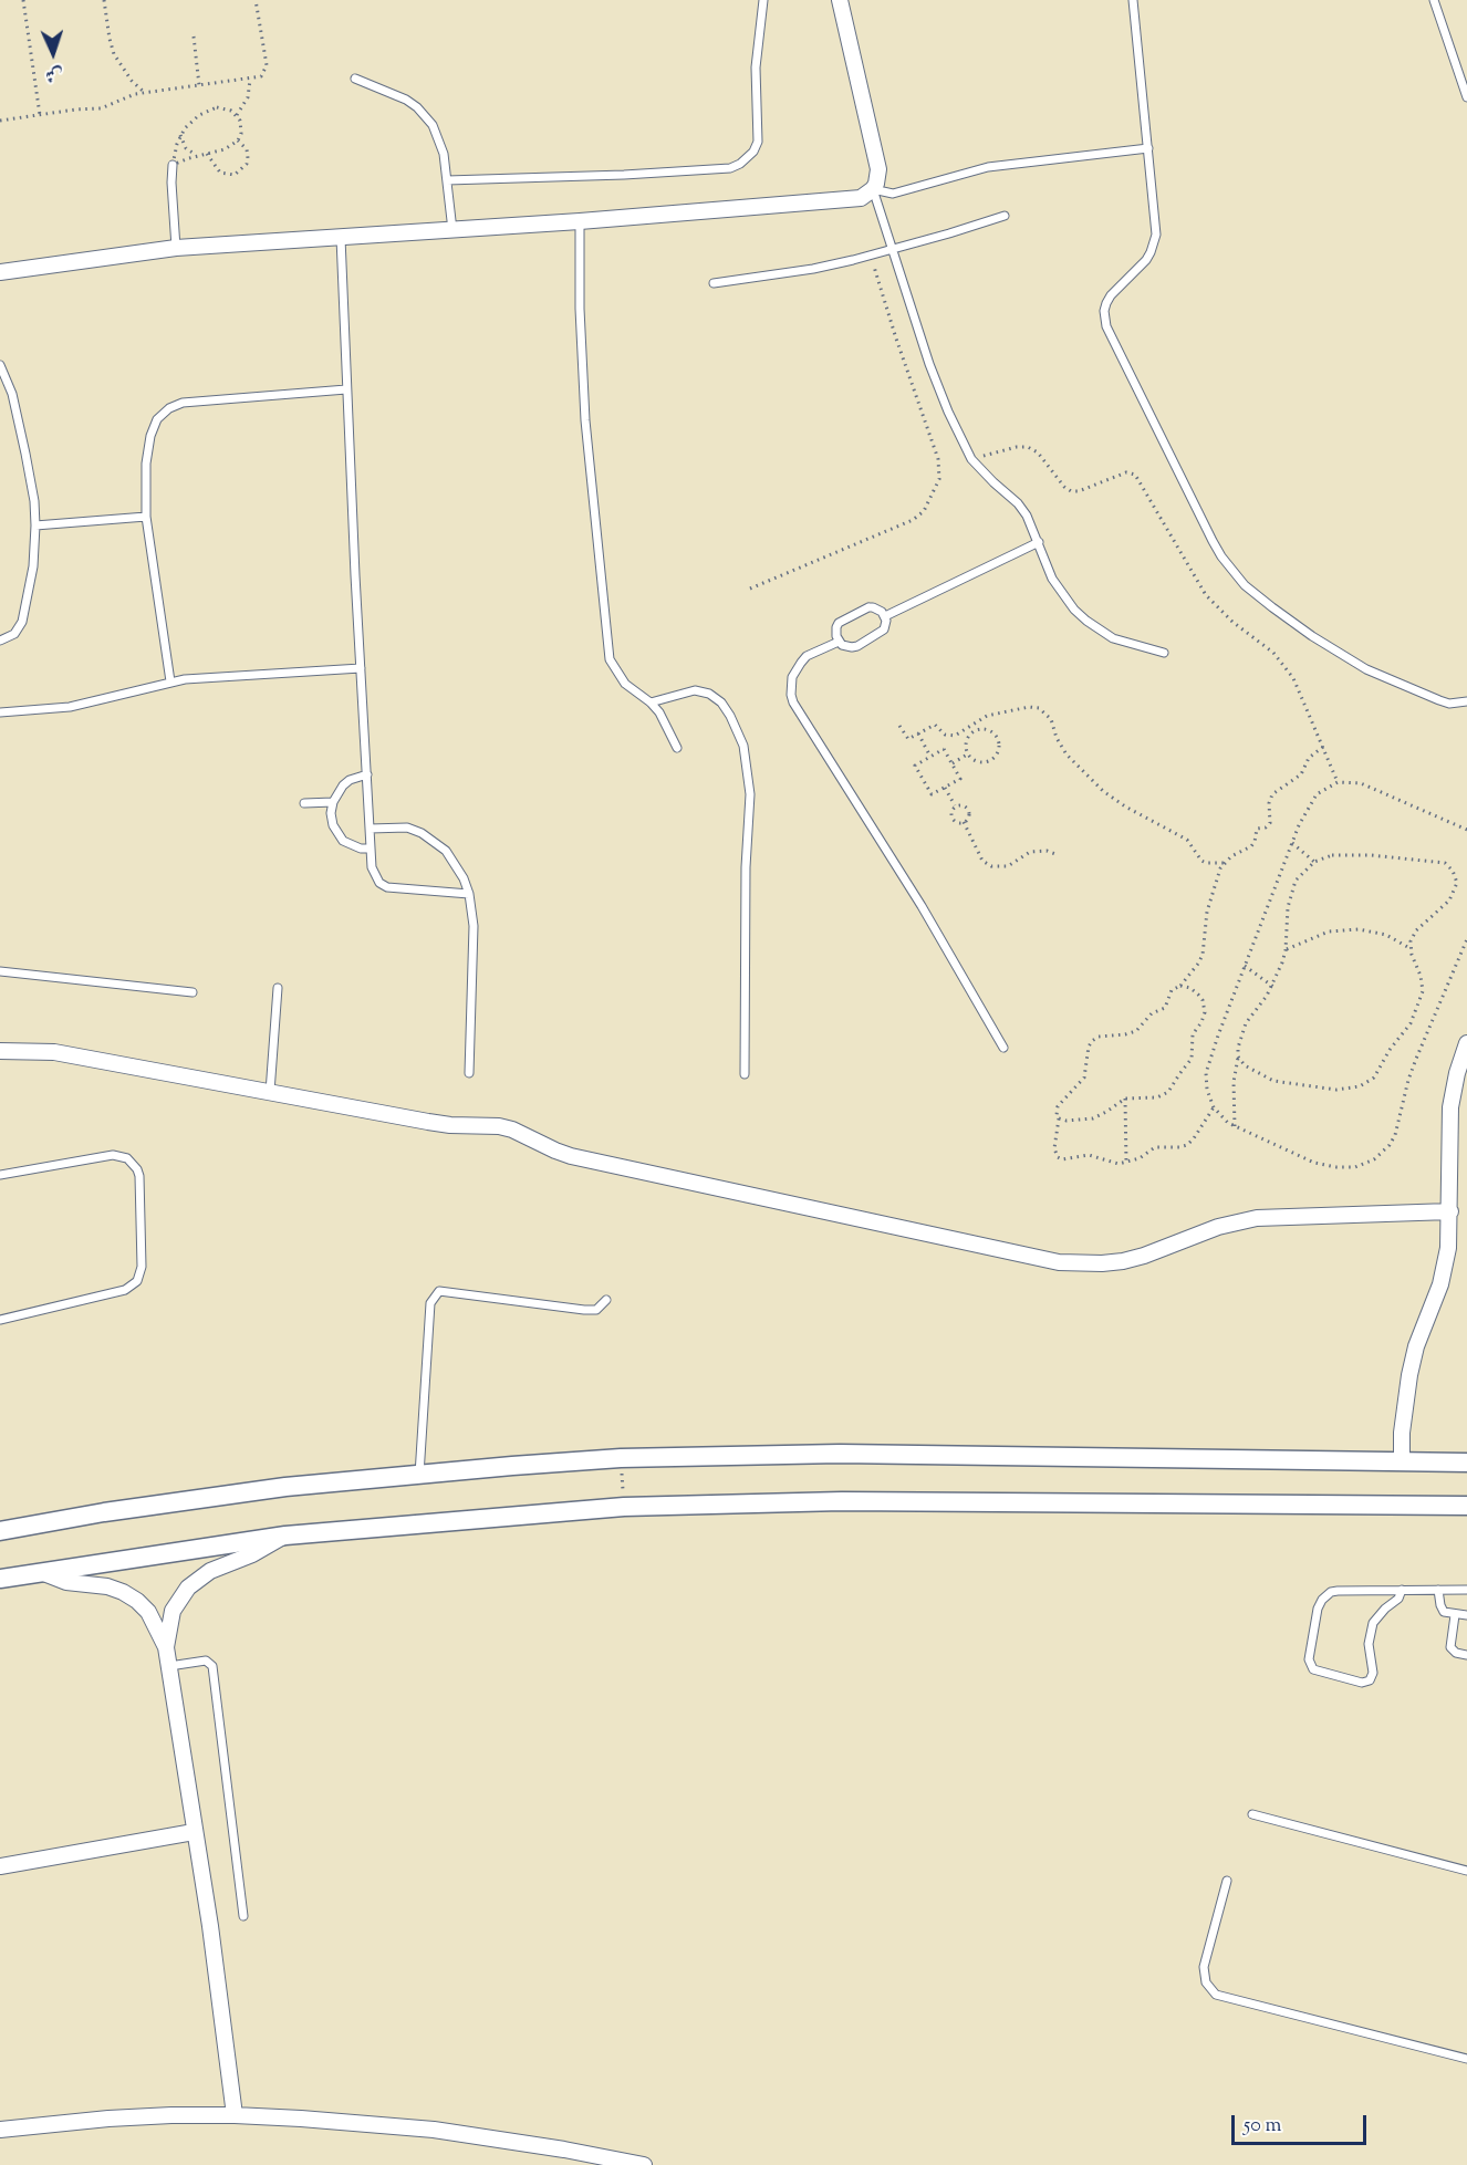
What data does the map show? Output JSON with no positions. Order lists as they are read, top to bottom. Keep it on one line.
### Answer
{"scale_bar":"50 m","north":"bottom"}
